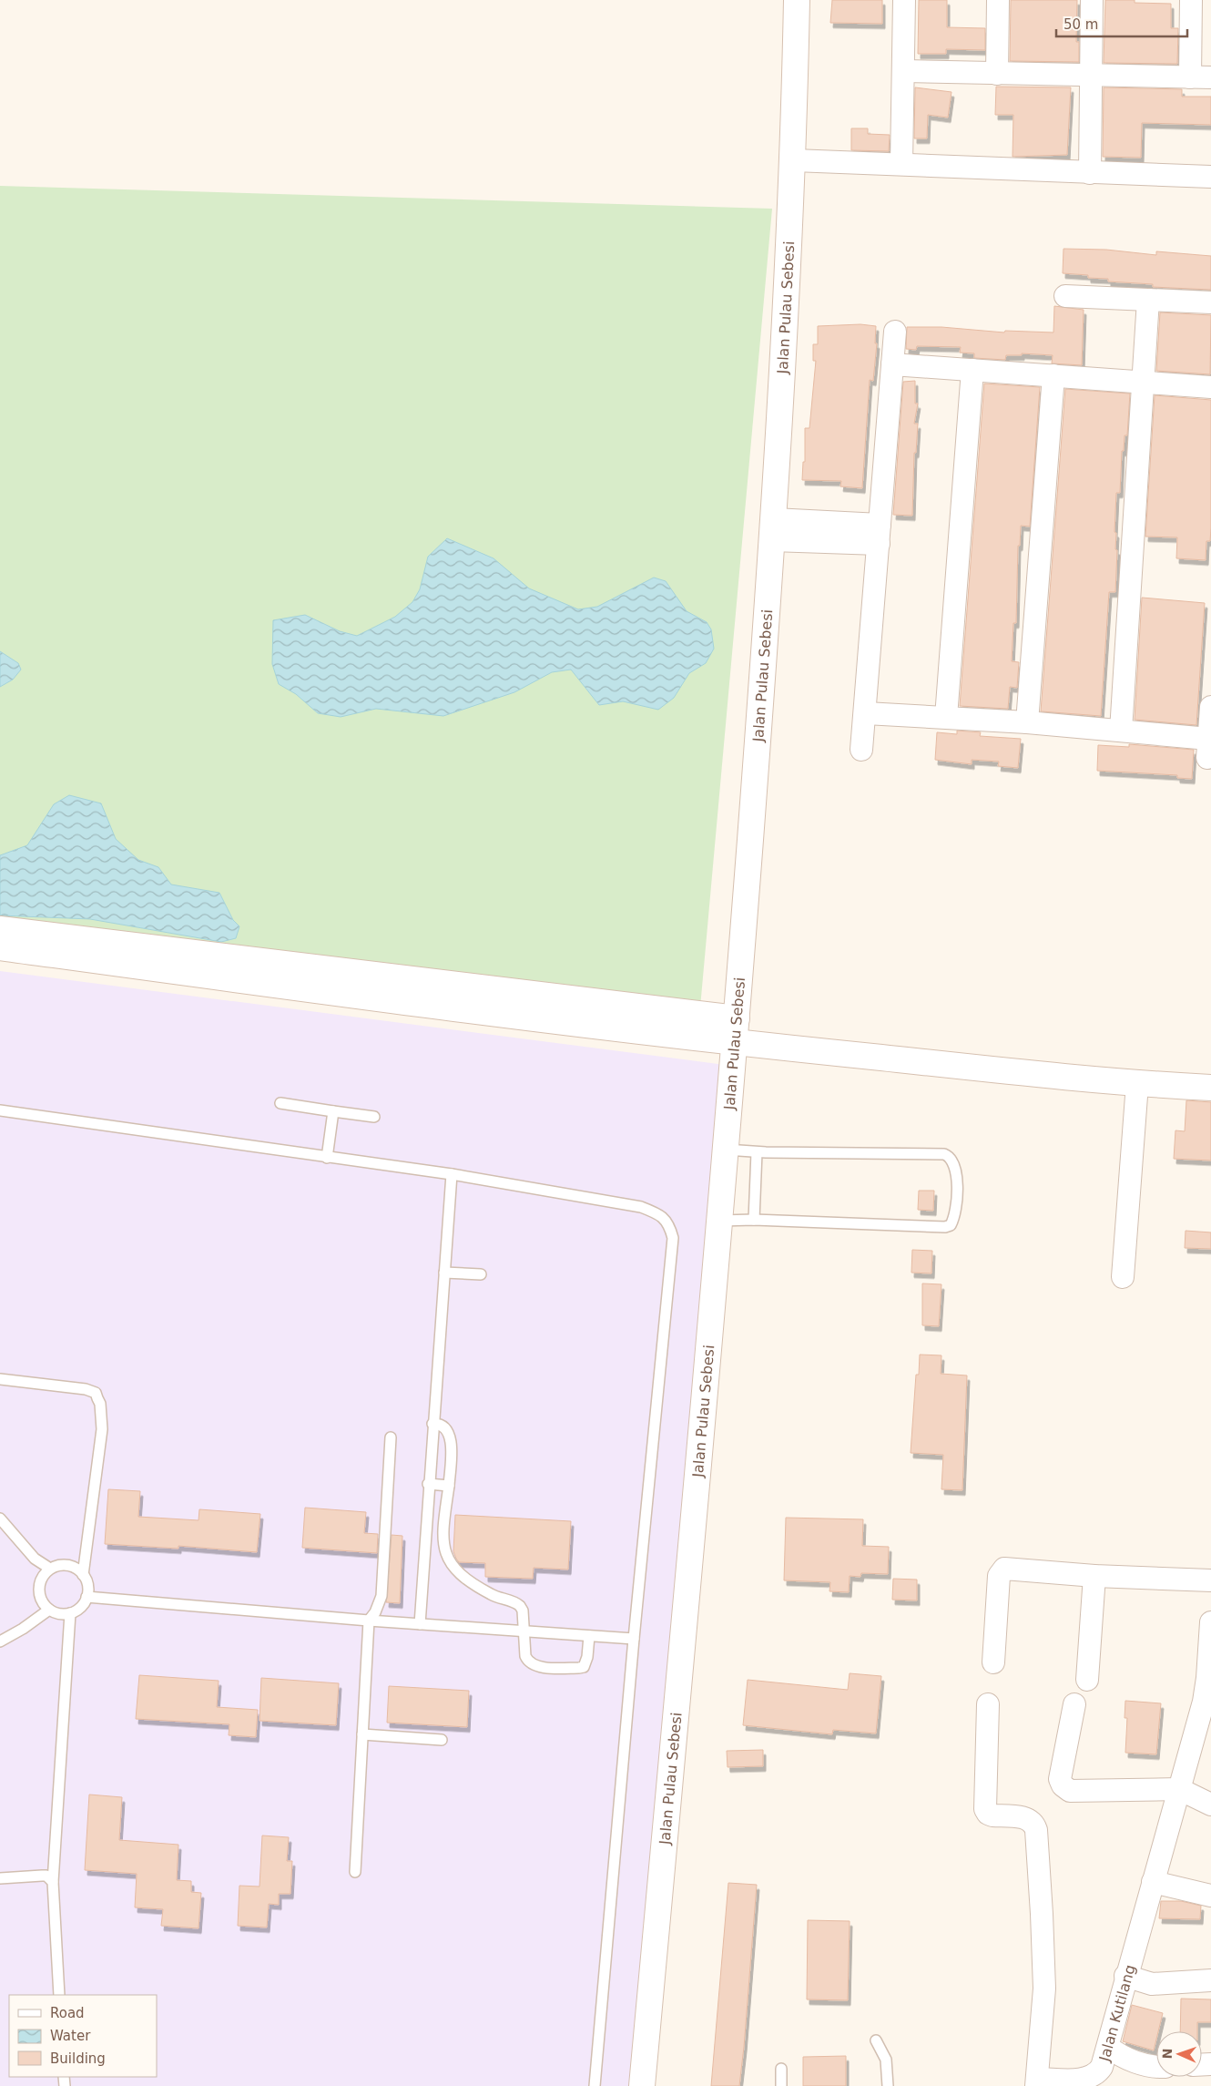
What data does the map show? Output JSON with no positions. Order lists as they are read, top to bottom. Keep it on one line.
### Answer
{"streets":{"street":["Jalan Pulau Sebesi","Jalan Kutilang"]},"legend":["Road","Water","Building"],"scale_bar":"50 m","north":"left"}
